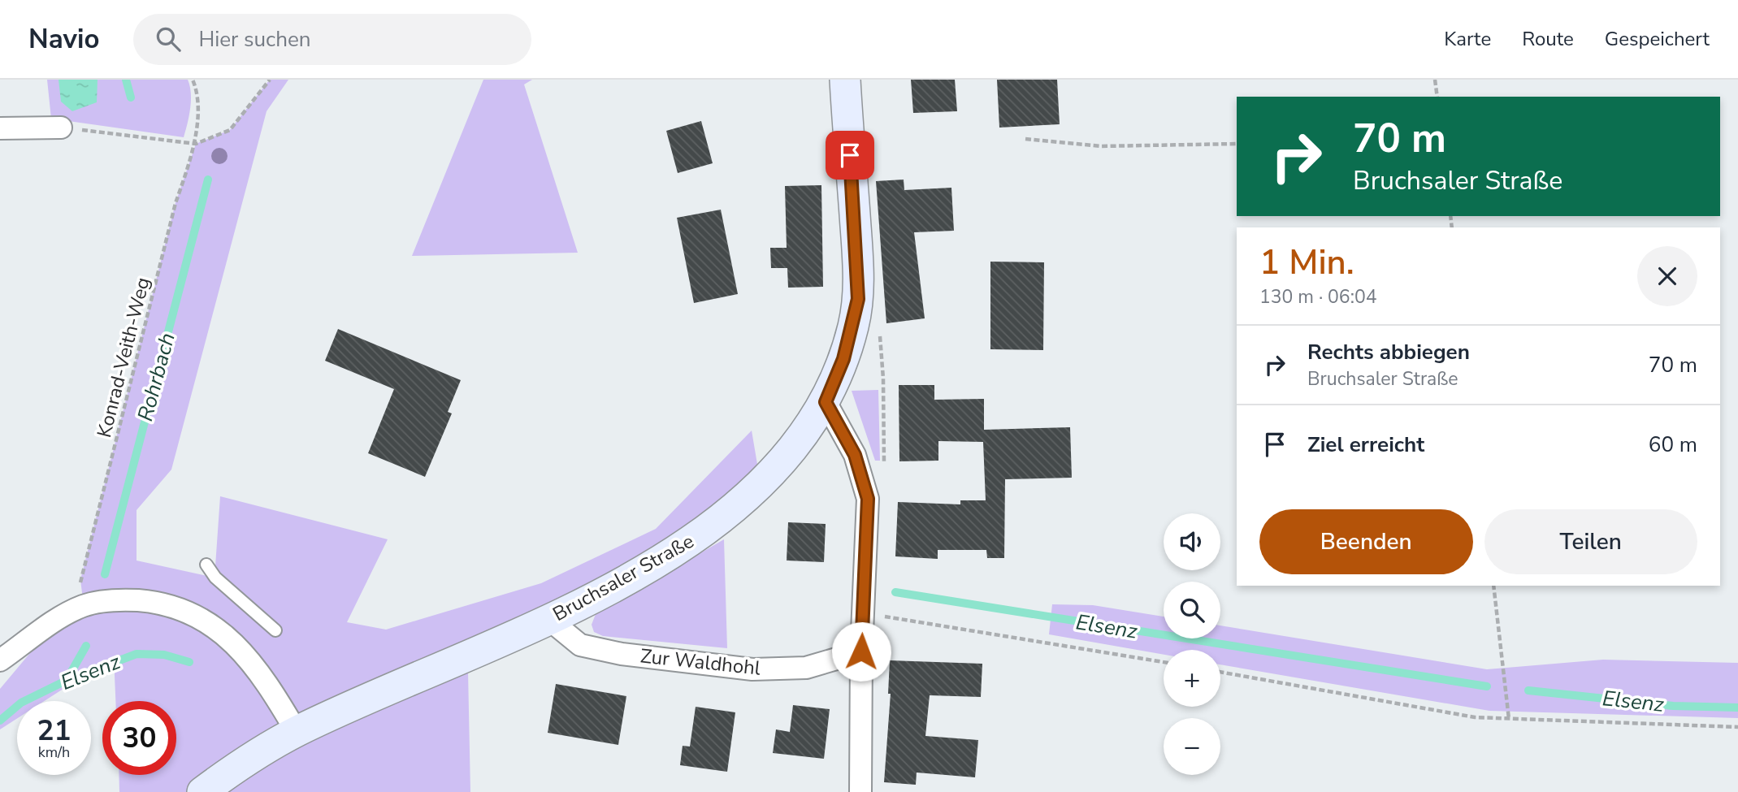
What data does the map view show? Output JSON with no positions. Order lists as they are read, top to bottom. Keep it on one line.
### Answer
{"streets":{"main road":["Bruchsaler Straße"],"street":["Zur Waldhohl"],"path":["Konrad-Veith-Weg"]},"crossings":[["Bruchsaler Straße","Zur Waldhohl"]],"water":["Rohrbach","Elsenz"],"page":{"header":"Navio","search":"Hier suchen","nav":["Karte","Route","Gespeichert"],"turn":["70 m","Bruchsaler Straße"],"heading":["1 Min.","130 m · 06:04"],"list":[{"name":"Rechts abbiegen","note":"Bruchsaler Straße","value":"70 m"},{"name":"Ziel erreicht","value":"60 m"}],"buttons":["Beenden","Teilen"],"map_buttons":["+","−"],"speed":"21 km/h","limit":"30"}}
